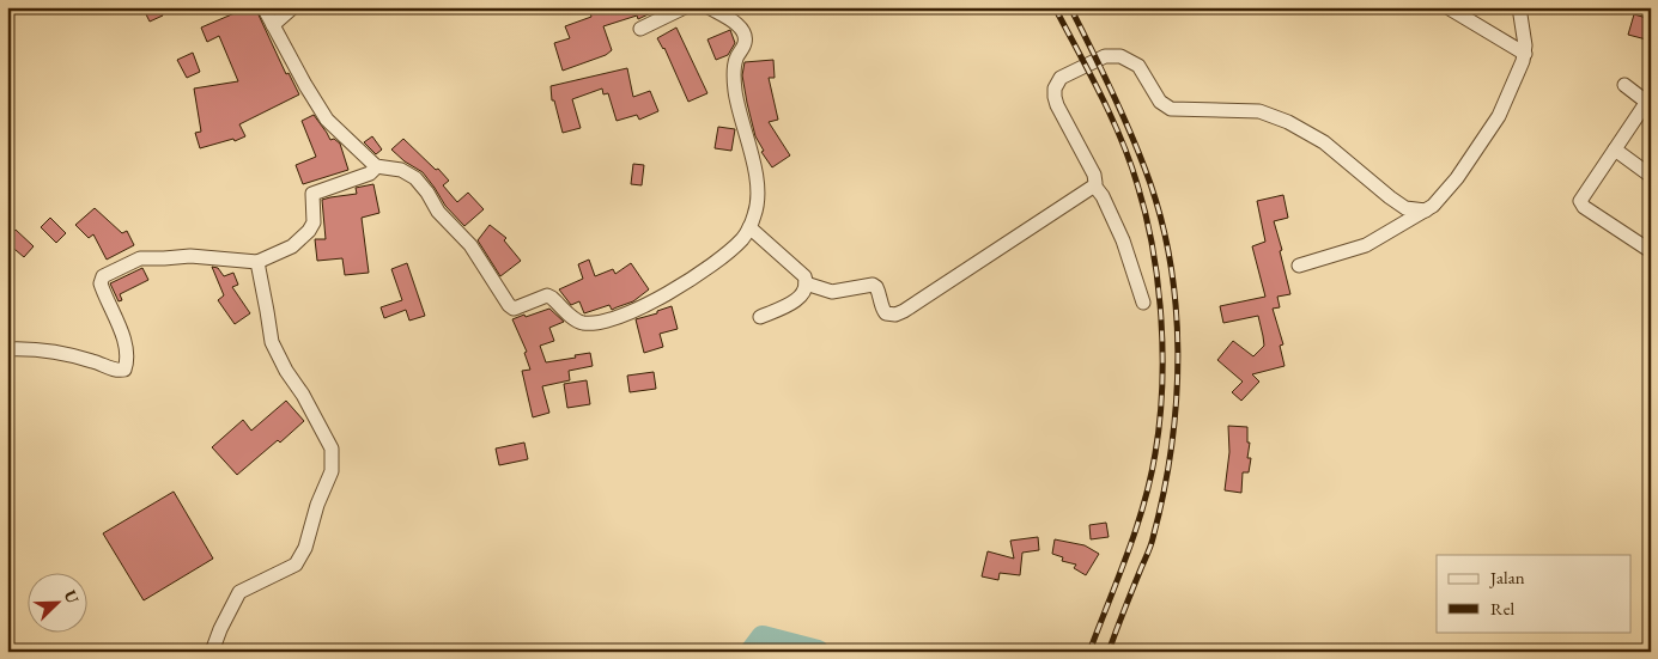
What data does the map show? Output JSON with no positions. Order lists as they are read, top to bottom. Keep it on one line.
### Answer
{"legend":["Jalan","Rel"],"north":"top right"}
